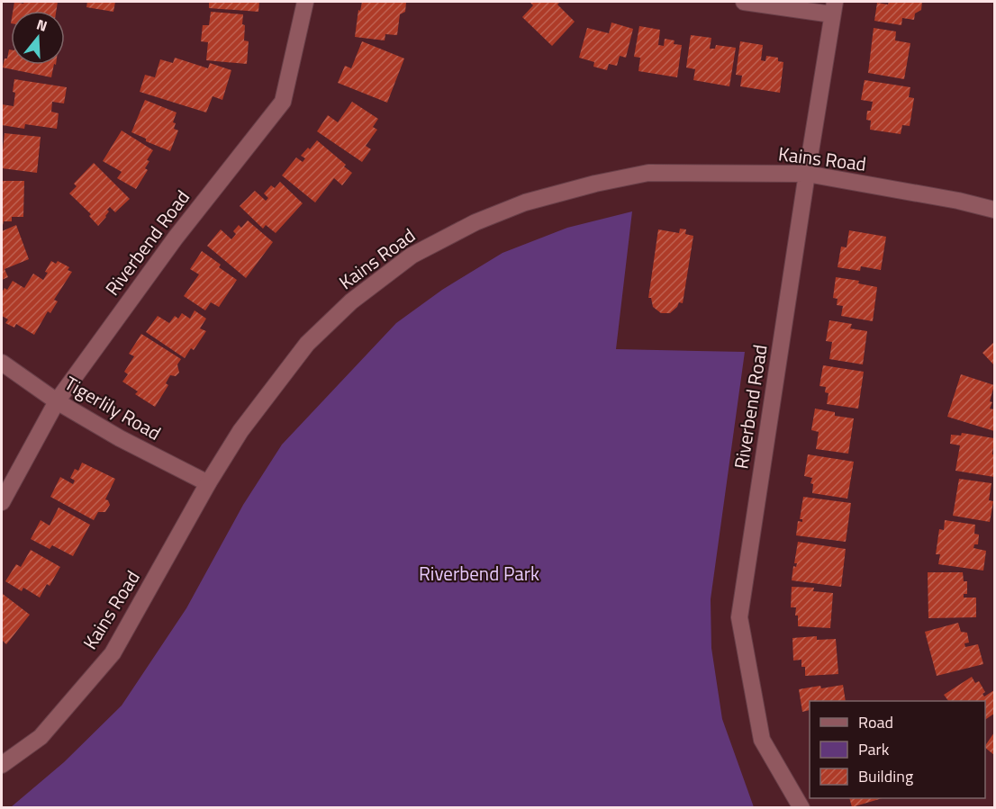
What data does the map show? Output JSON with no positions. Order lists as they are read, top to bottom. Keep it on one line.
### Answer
{"streets":{"street":["Kains Road","Riverbend Road","Tigerlily Road"]},"crossings":[["Kains Road","Riverbend Road"],["Kains Road","Tigerlily Road"],["Riverbend Road","Tigerlily Road"]],"parks":["Riverbend Park"],"legend":["Road","Park","Building"],"north":"top"}
